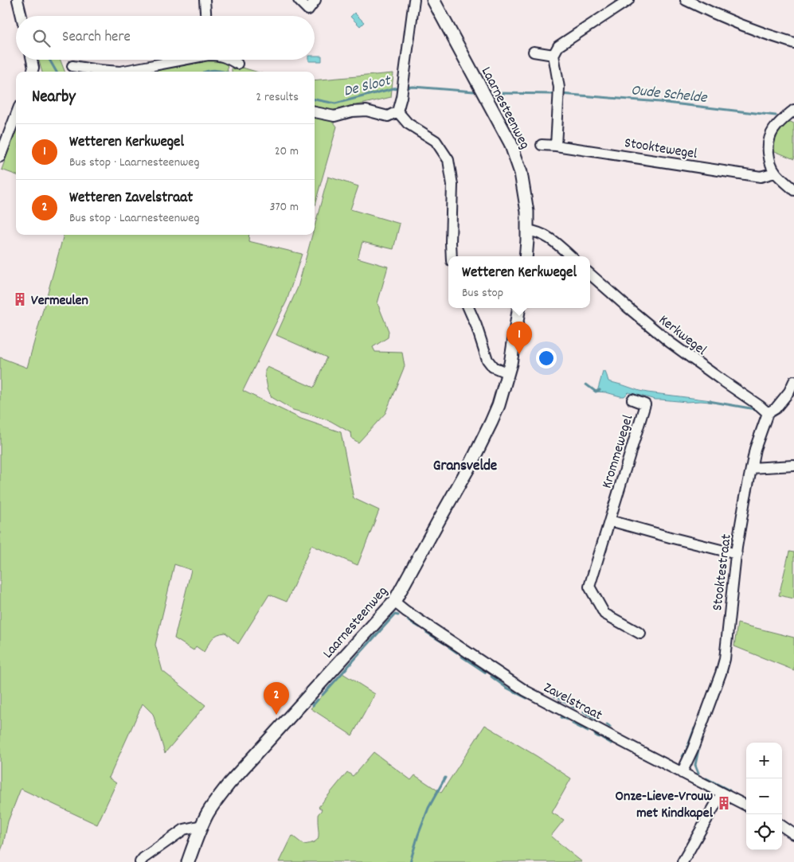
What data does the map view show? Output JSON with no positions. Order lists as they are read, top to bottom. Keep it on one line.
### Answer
{"streets":{"street":["Laarnesteenweg","Stooktewegel","Kerkwegel","Krommewegel","Stooktestraat","Zavelstraat"]},"crossings":[["Laarnesteenweg","Zavelstraat"],["Kerkwegel","Stooktestraat"],["Stooktestraat","Zavelstraat"]],"districts":["Gransvelde"],"water":["De Sloot","Oude Schelde"],"places":{"building":["Vermeulen","Onze-Lieve-Vrouw met Kindkapel"]},"page":{"search":"Search here","heading":["Nearby","2 results"],"list":[{"mark":"1","name":"Wetteren Kerkwegel","note":"Bus stop · Laarnesteenweg","value":"20 m"},{"mark":"2","name":"Wetteren Zavelstraat","note":"Bus stop · Laarnesteenweg","value":"370 m"}],"popup":["Wetteren Kerkwegel","Bus stop"],"pins":["1","2"],"map_buttons":["+","−"]}}
